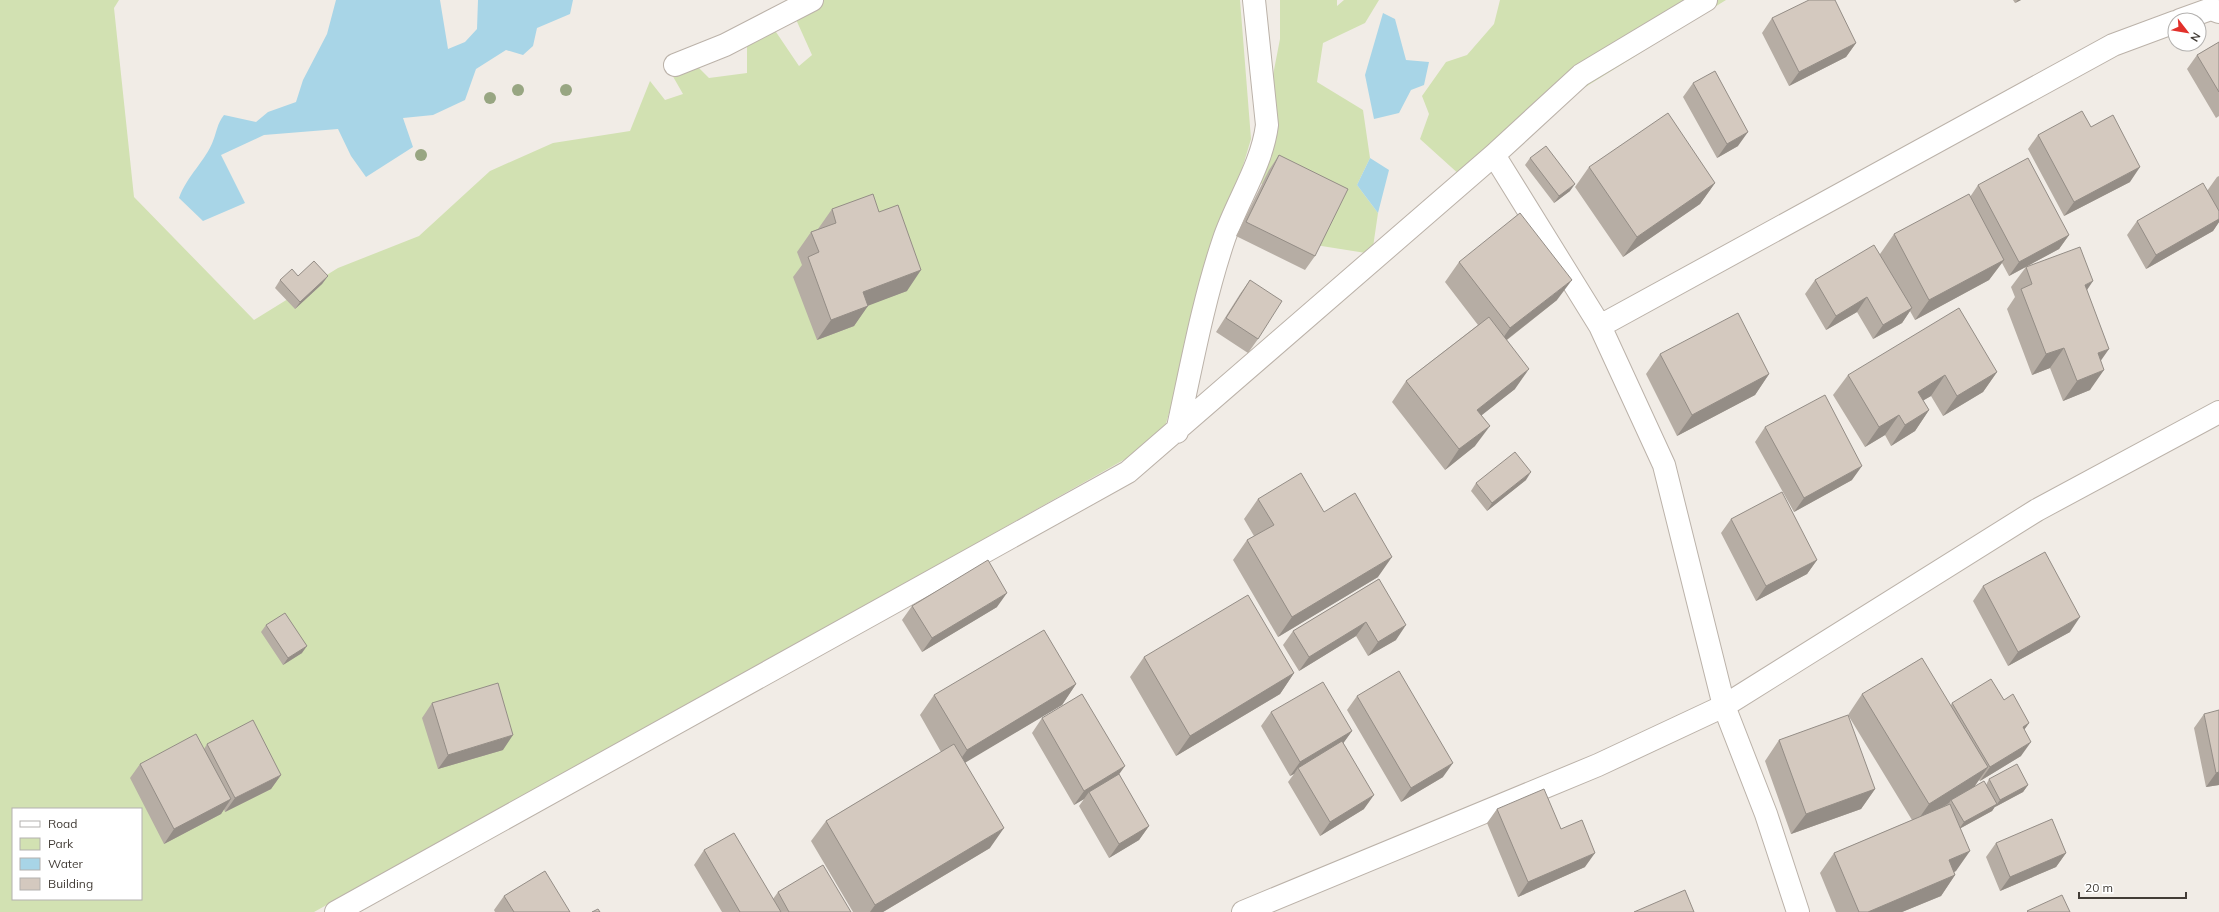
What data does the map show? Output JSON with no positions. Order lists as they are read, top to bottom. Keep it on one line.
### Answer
{"legend":["Road","Park","Water","Building"],"scale_bar":"20 m","north":"bottom right"}
